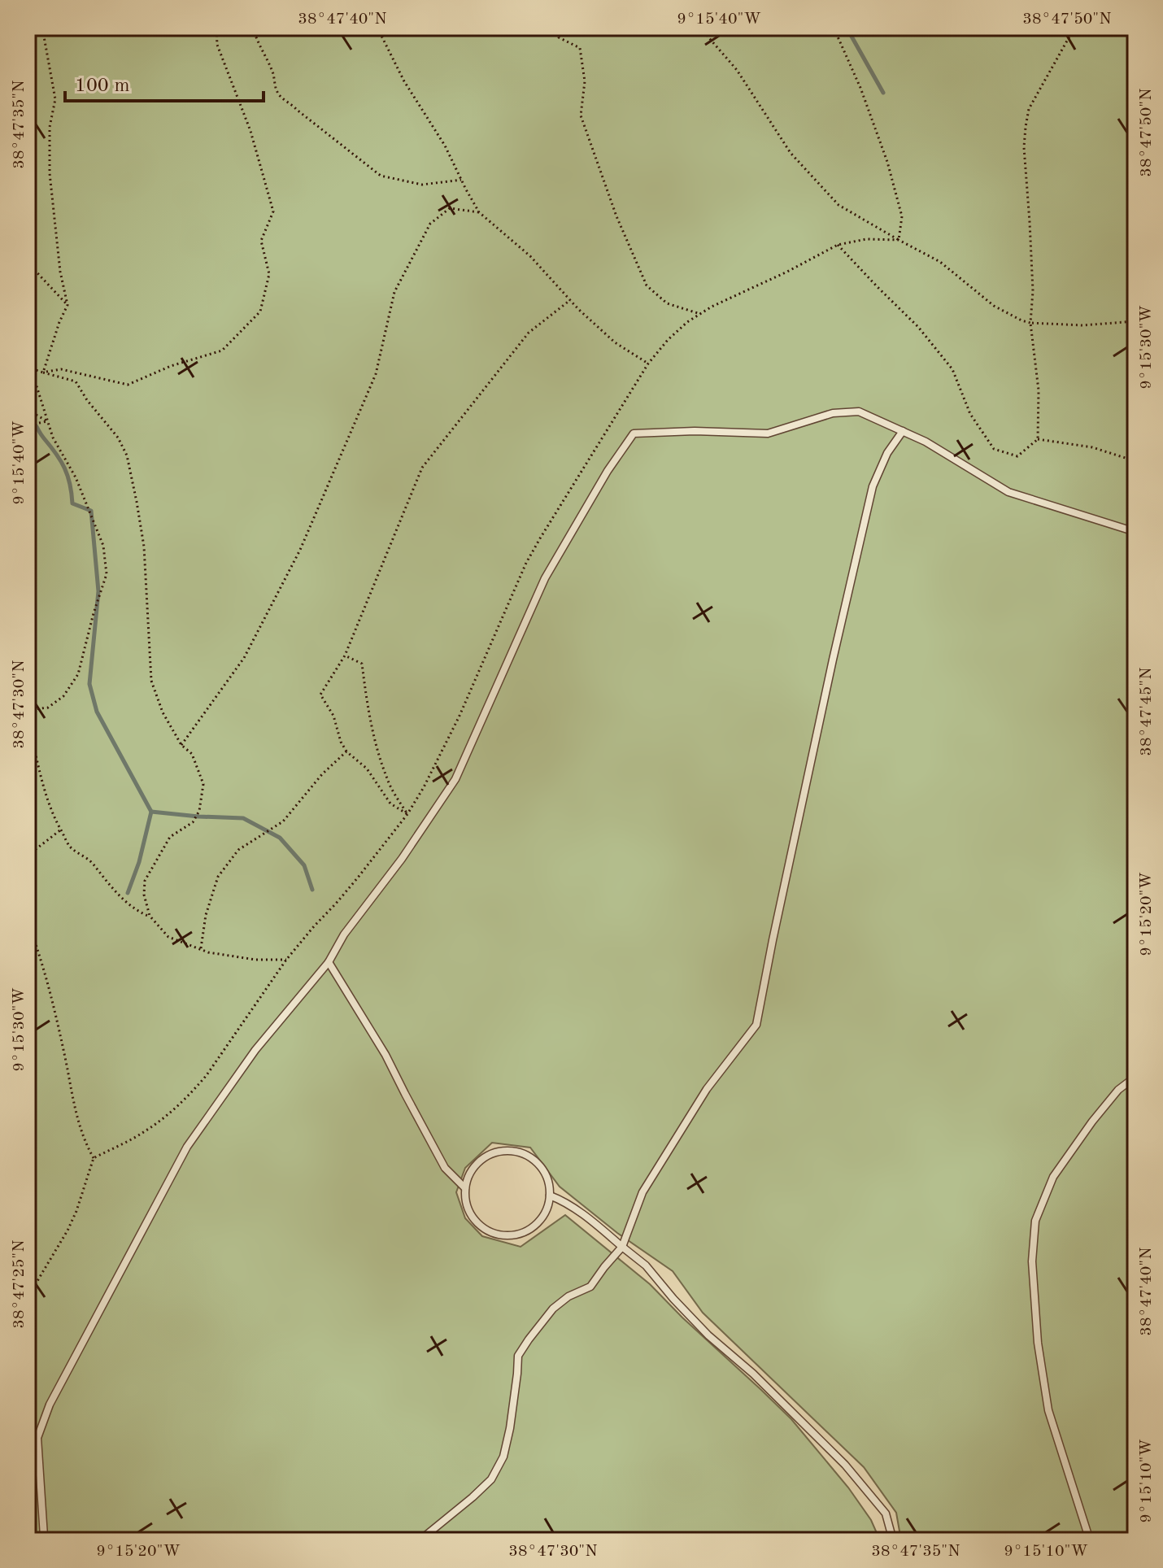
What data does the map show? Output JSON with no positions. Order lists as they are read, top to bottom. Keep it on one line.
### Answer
{"scale_bar":"100 m","coordinates":["38°47'40\"N","9°15'40\"W","38°47'50\"N","38°47'35\"N","9°15'30\"W","38°47'30\"N","38°47'45\"N","9°15'20\"W","38°47'25\"N","9°15'10\"W"]}
